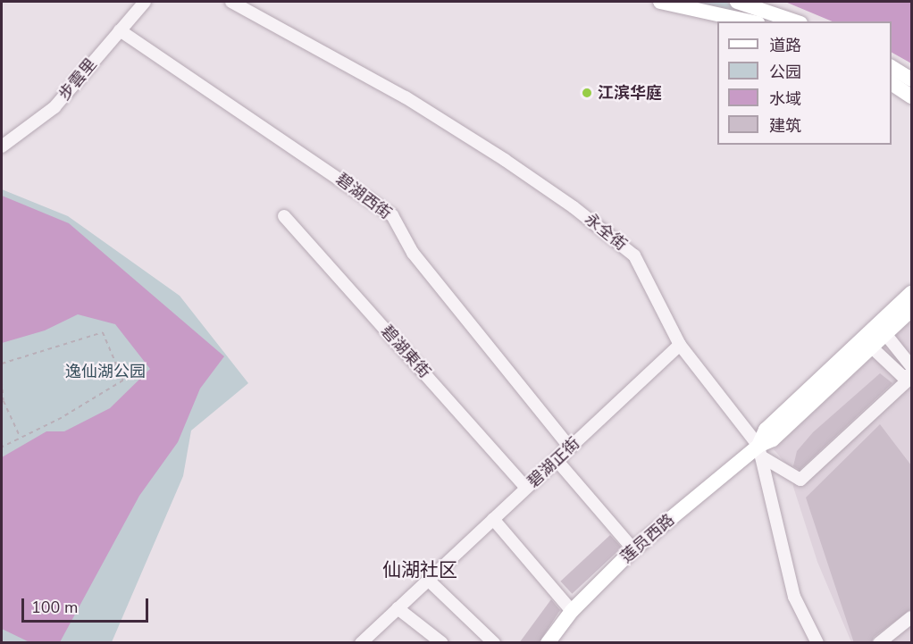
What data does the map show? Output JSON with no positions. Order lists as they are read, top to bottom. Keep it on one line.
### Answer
{"streets":{"main road":["莲员西路"],"street":["步雲里","碧湖西街","永全街","碧湖東街","碧湖正街"]},"crossings":[["步雲里","碧湖西街"],["碧湖西街","碧湖正街"],["永全街","碧湖正街"],["永全街","莲员西路"],["碧湖東街","碧湖正街"]],"districts":["仙湖社区"],"parks":["逸仙湖公园"],"places":["江滨华庭"],"legend":["道路","公园","水域","建筑"],"scale_bar":"100 m"}
